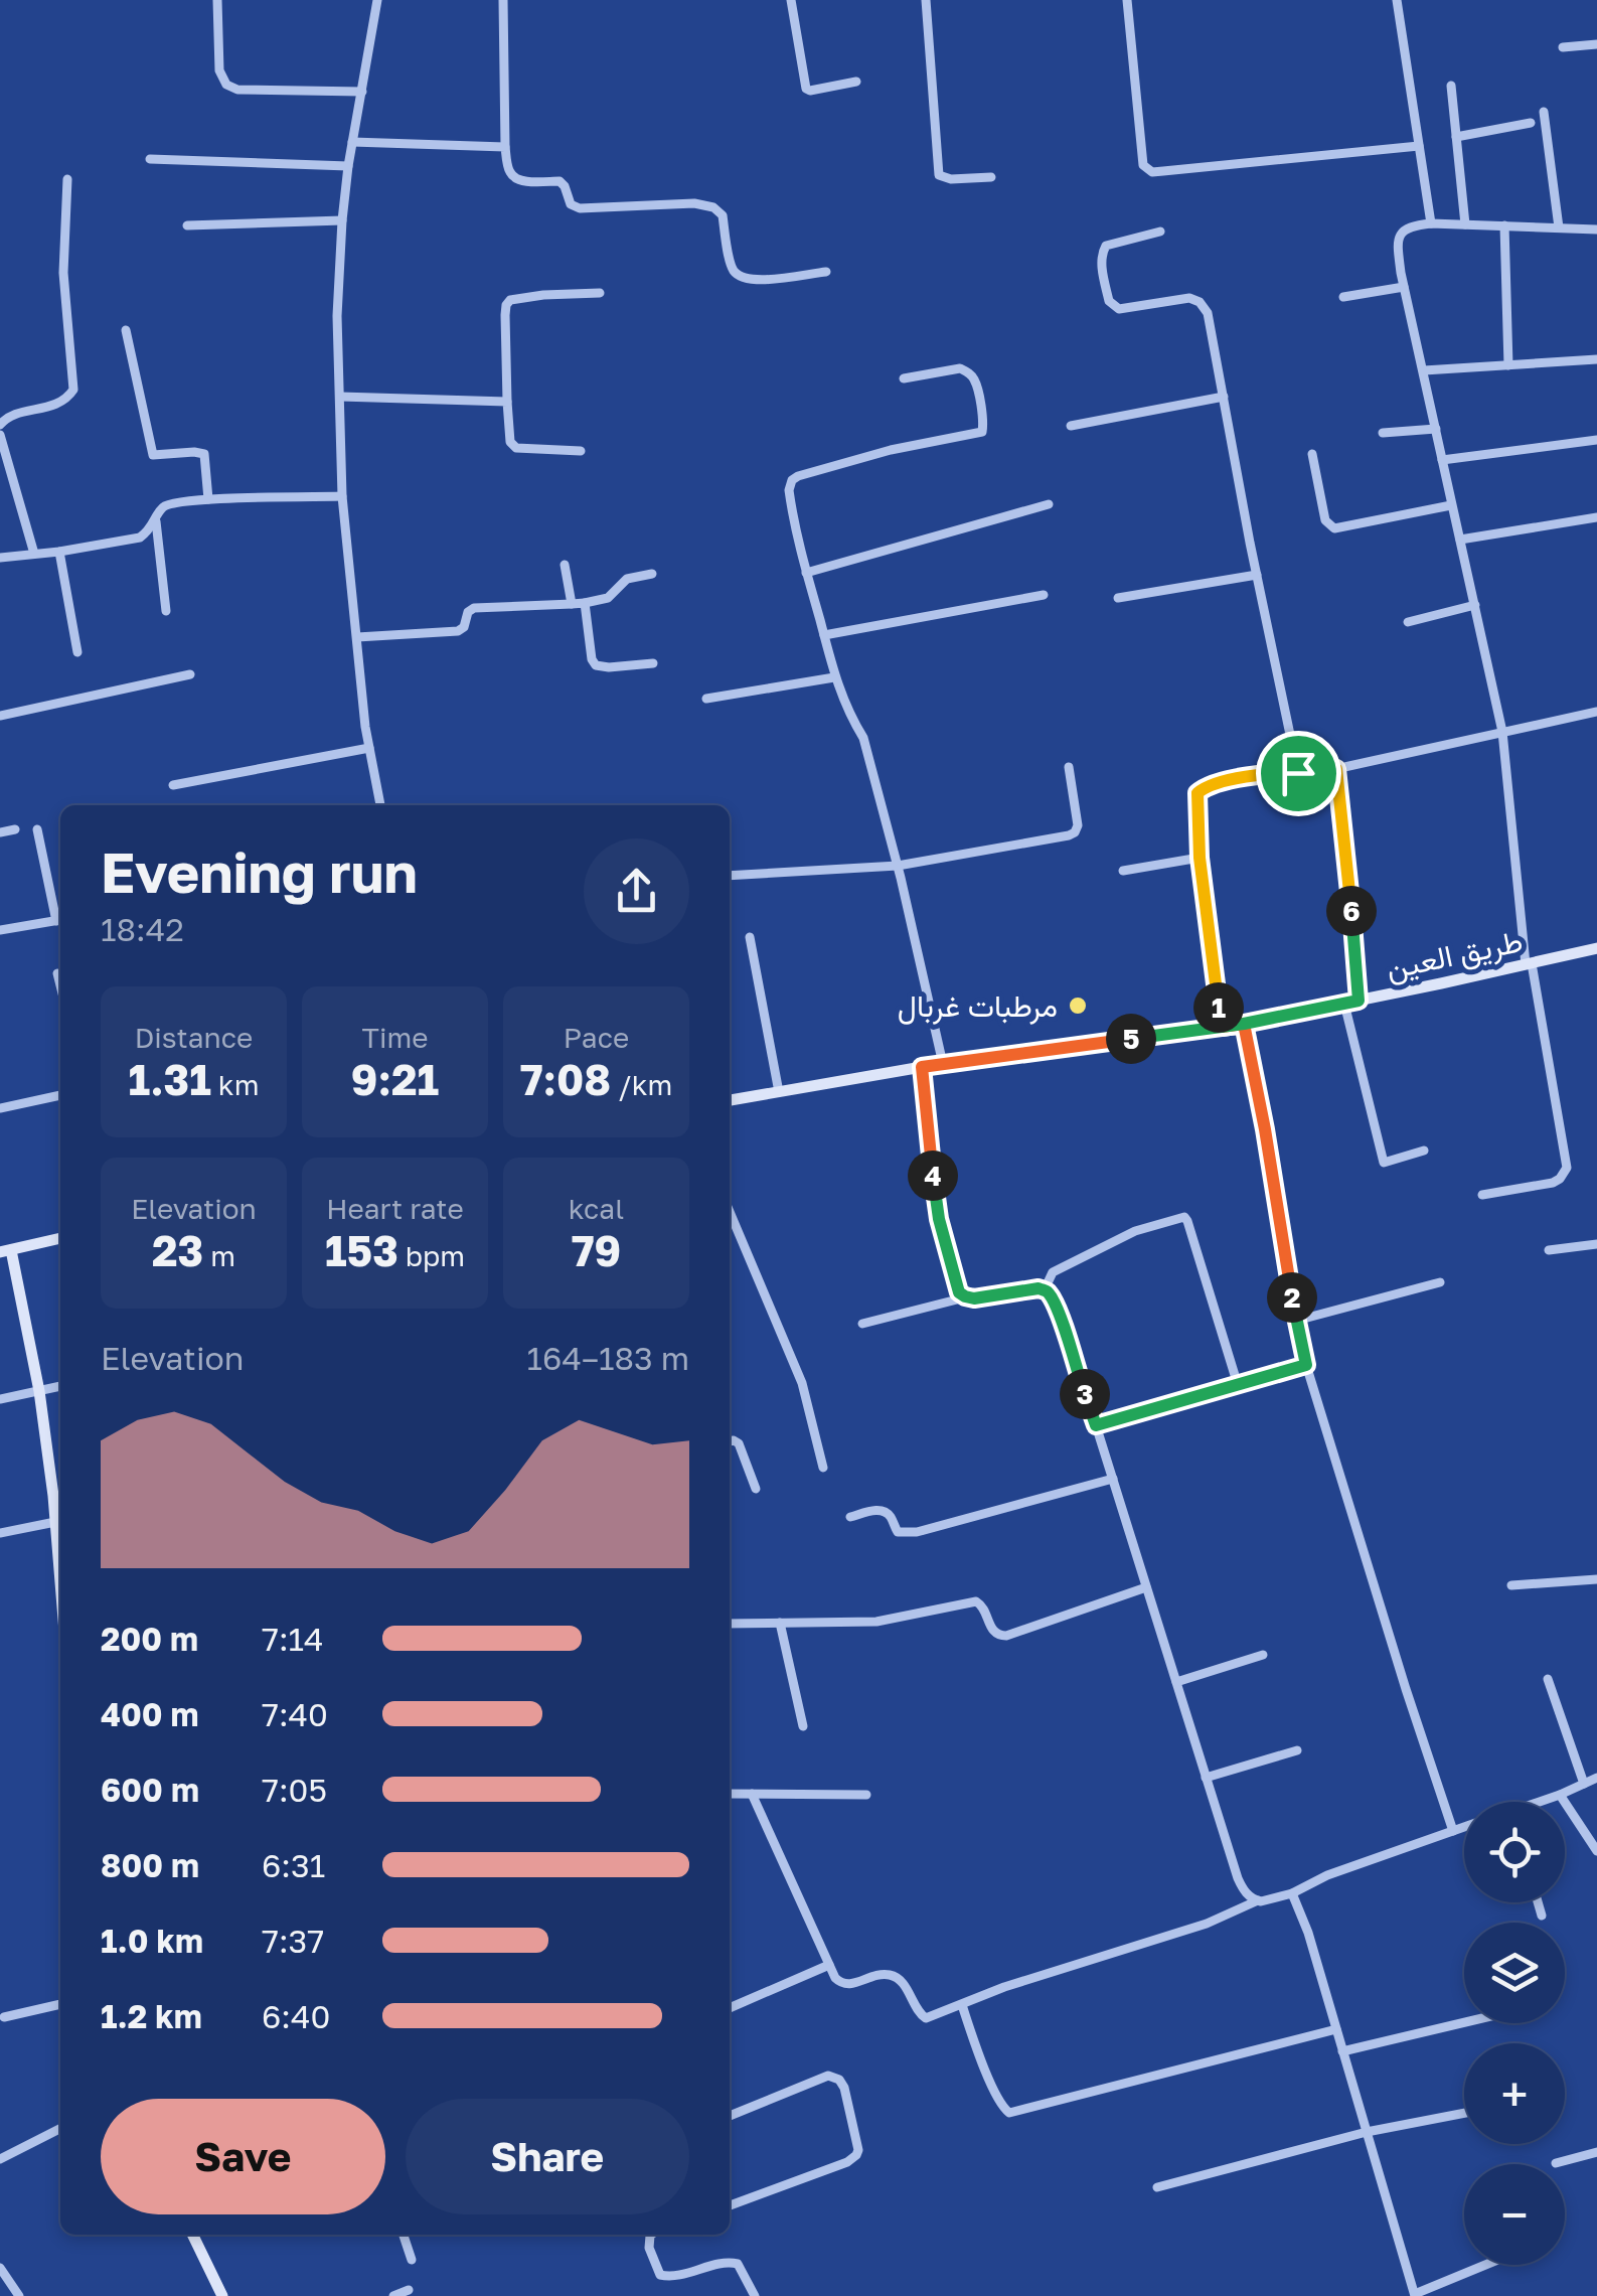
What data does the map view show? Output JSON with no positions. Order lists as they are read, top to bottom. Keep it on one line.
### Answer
{"streets":{"main road":["طريق العين"]},"places":["مرطبات غربال"],"page":{"heading":["Evening run","18:42"],"pins":["6","1","5","4","2","3"],"stats":[["Distance","1.31 km"],["Time","9:21"],["Pace","7:08 /km"],["Elevation","23 m"],["Heart rate","153 bpm"],["kcal","79"]],"chart":["Elevation","164–183 m"],"list":[{"name":"200 m","note":"7:14"},{"name":"400 m","note":"7:40"},{"name":"600 m","note":"7:05"},{"name":"800 m","note":"6:31"},{"name":"1.0 km","note":"7:37"},{"name":"1.2 km","note":"6:40"}],"map_buttons":["+","−"],"buttons":["Save","Share"]}}
